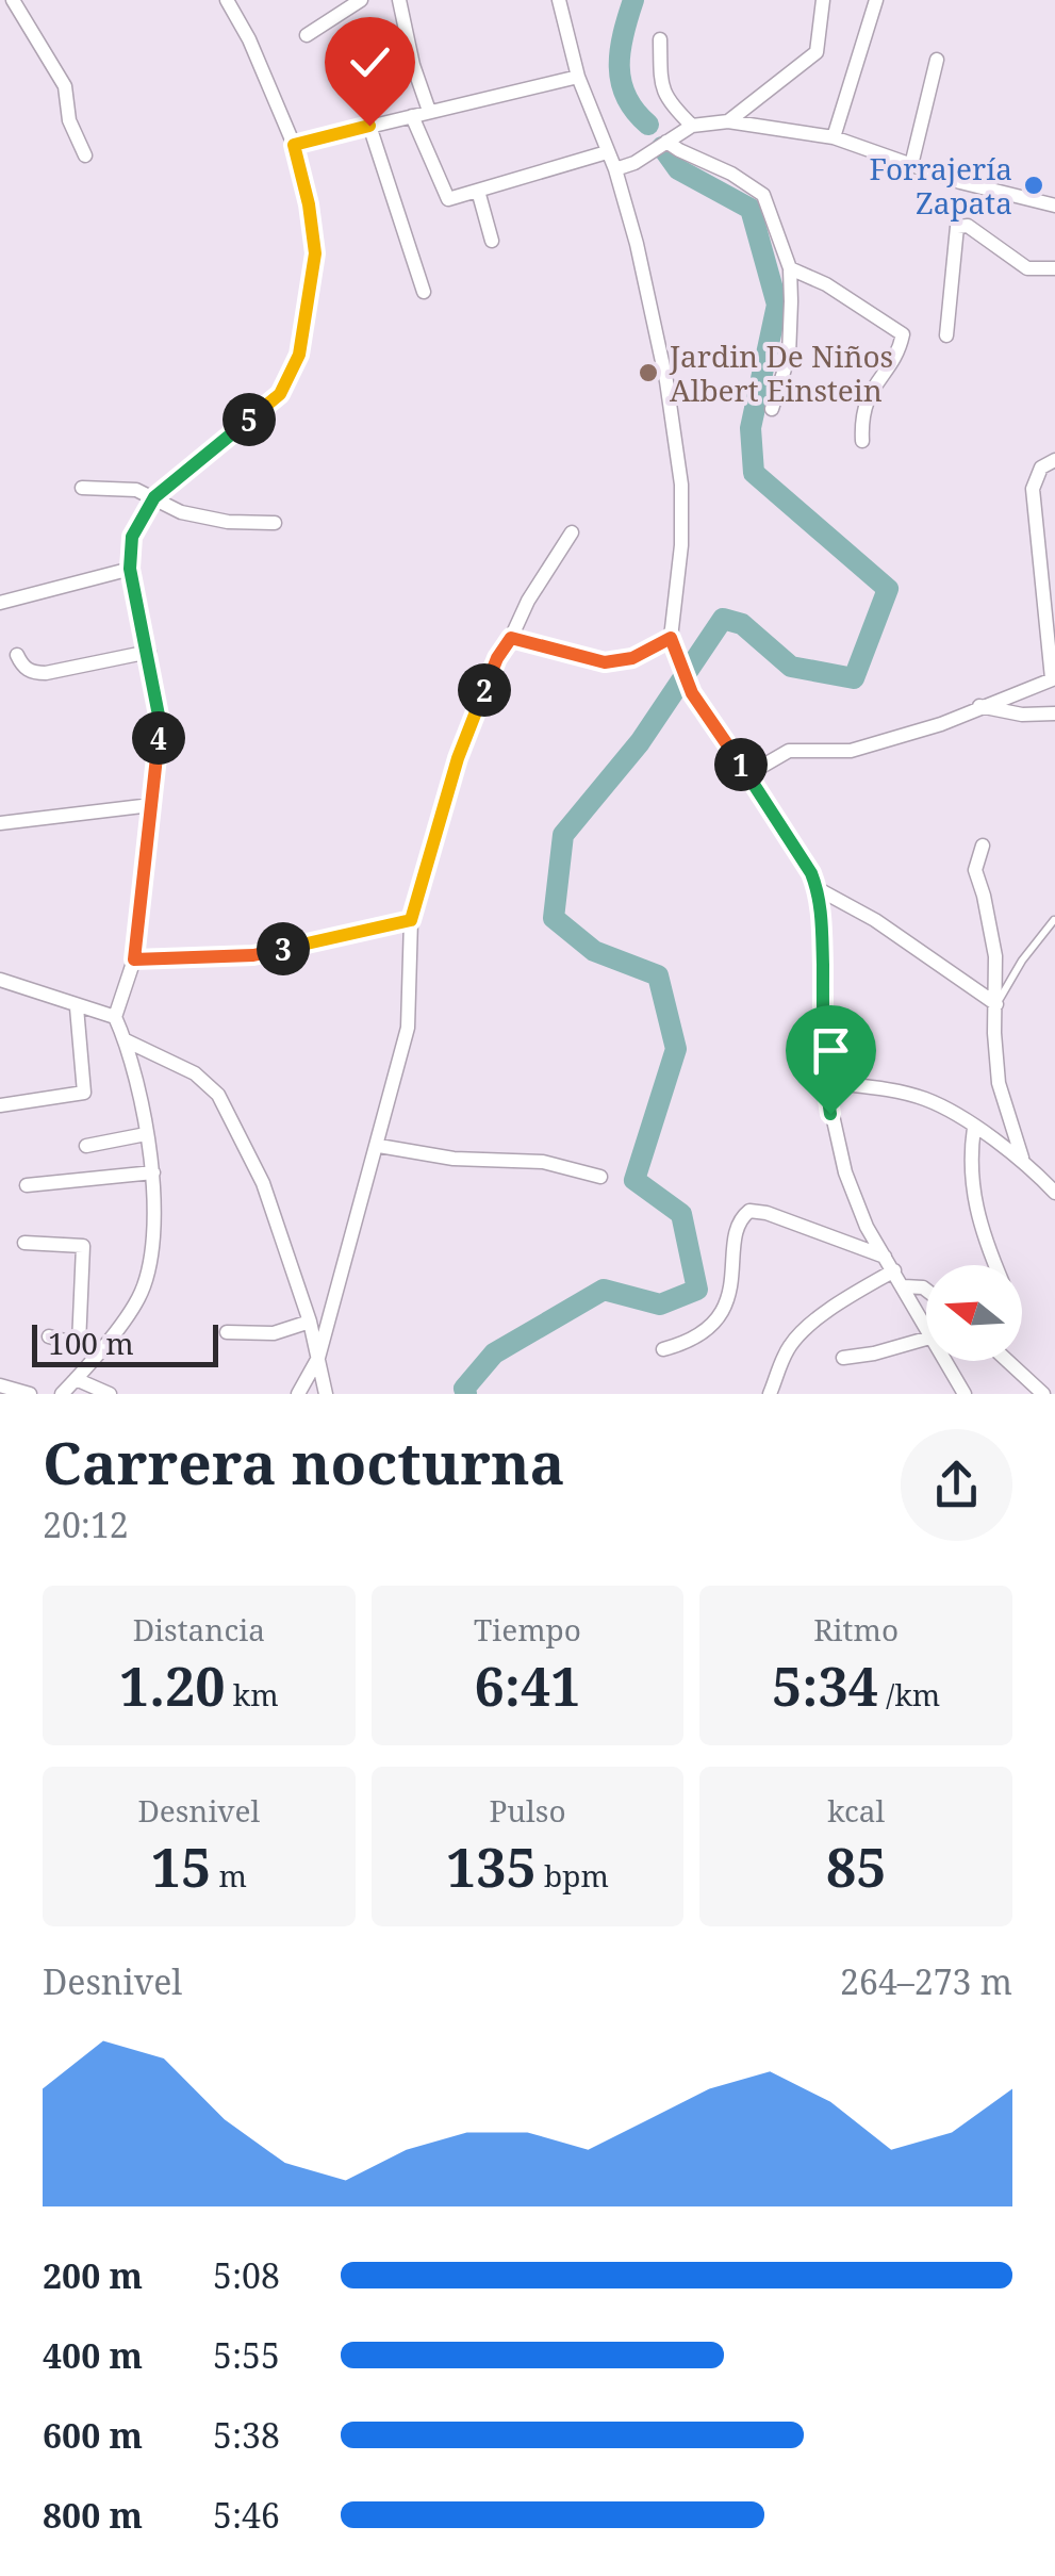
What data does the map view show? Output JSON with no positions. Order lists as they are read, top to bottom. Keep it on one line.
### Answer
{"places":["Forrajería Zapata","Jardin De Niños Albert Einstein"],"scale_bar":"100 m","north":"left","page":{"pins":["5","2","4","1","3"],"scale":"100 m","heading":["Carrera nocturna","20:12"],"stats":[["Distancia","1.20 km"],["Tiempo","6:41"],["Ritmo","5:34 /km"],["Desnivel","15 m"],["Pulso","135 bpm"],["kcal","85"]],"chart":["Desnivel","264–273 m"],"list":[{"name":"200 m","note":"5:08"},{"name":"400 m","note":"5:55"},{"name":"600 m","note":"5:38"},{"name":"800 m","note":"5:46"}]}}
